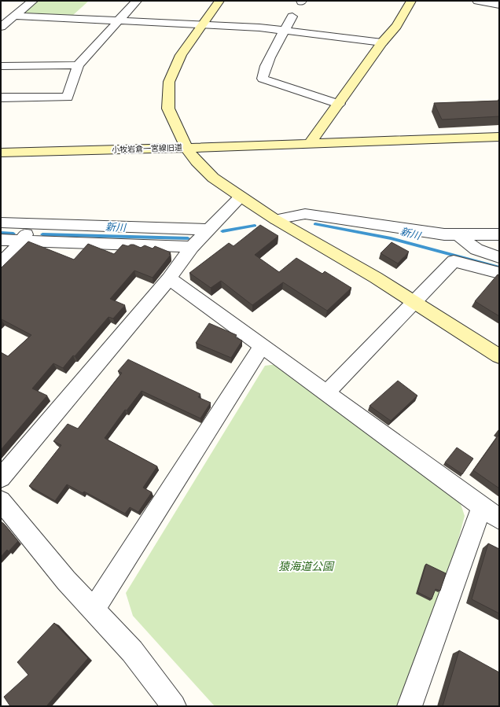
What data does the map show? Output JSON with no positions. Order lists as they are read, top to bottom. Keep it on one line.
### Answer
{"streets":{"street":["小牧岩倉一宮線旧道"]},"water":["新川"],"parks":["猿海道公園"]}
